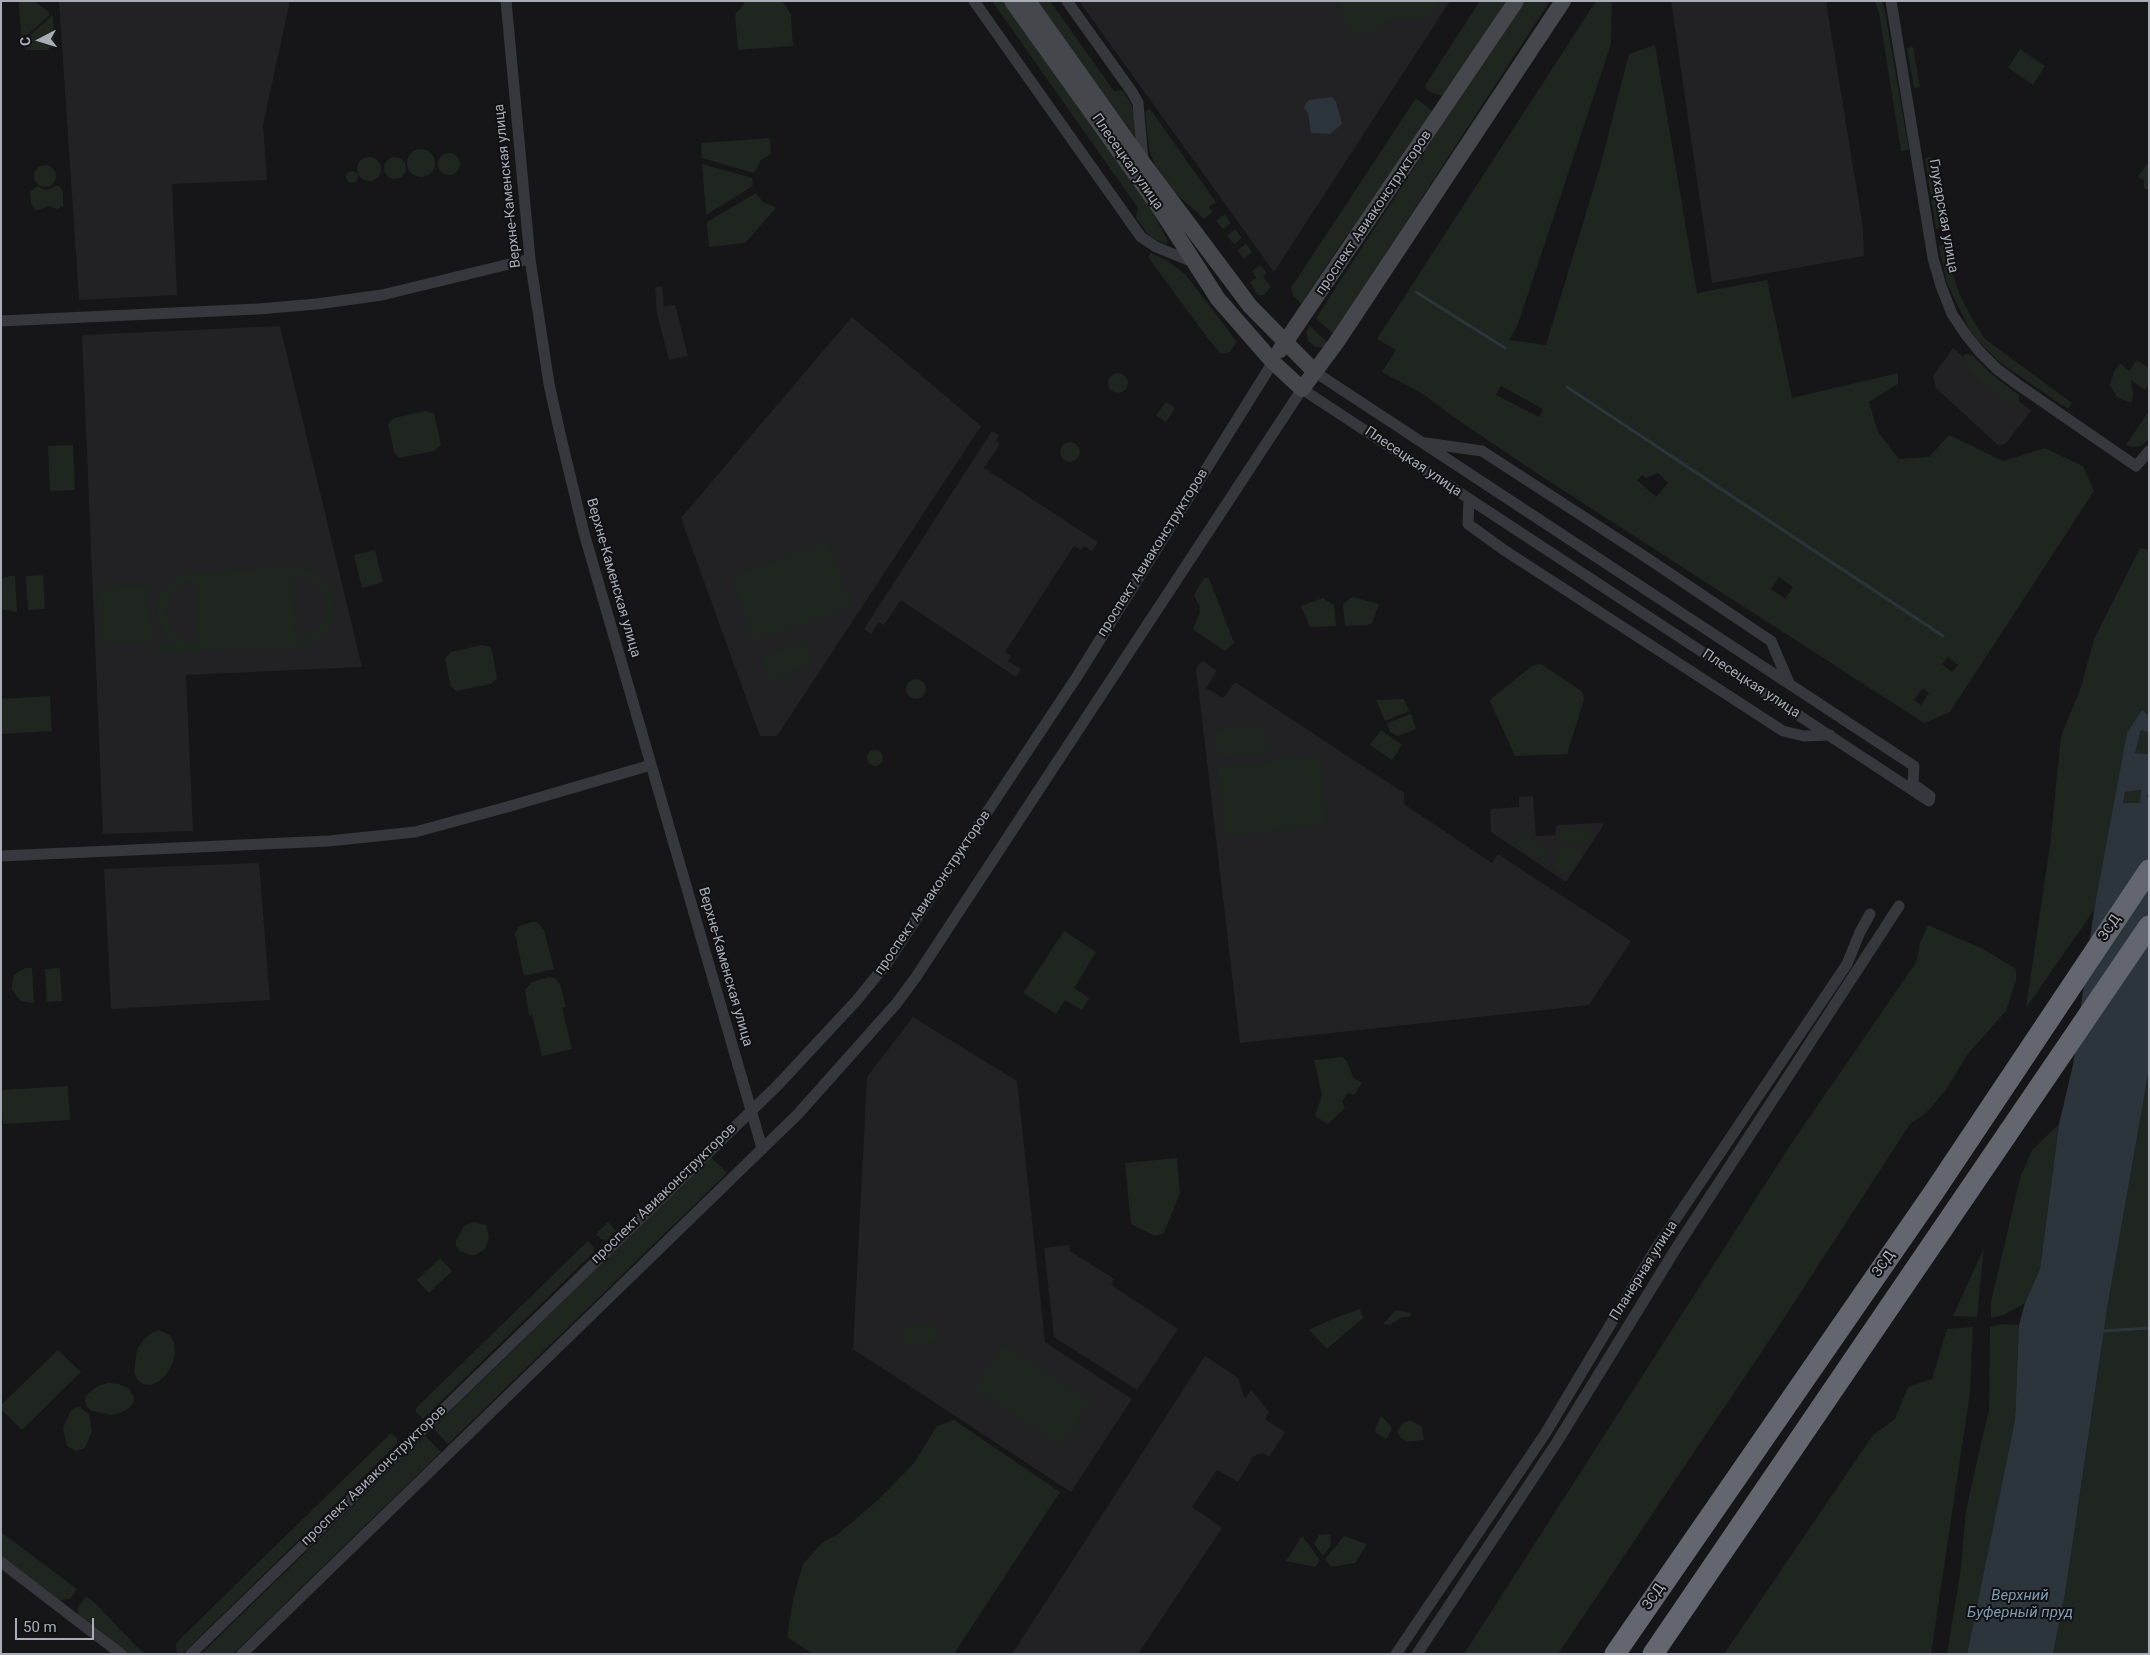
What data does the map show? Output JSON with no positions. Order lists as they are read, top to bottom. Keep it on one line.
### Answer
{"streets":{"highway":["ЗСД"],"street":["Плесецкая улица","Верхне-Каменская улица","проспект Авиаконструкторов","Глухарская улица","Планерная улица"]},"crossings":[["Плесецкая улица","проспект Авиаконструкторов"],["Верхне-Каменская улица","проспект Авиаконструкторов"]],"water":["Верхний Буферный пруд"],"scale_bar":"50 m","north":"left"}
